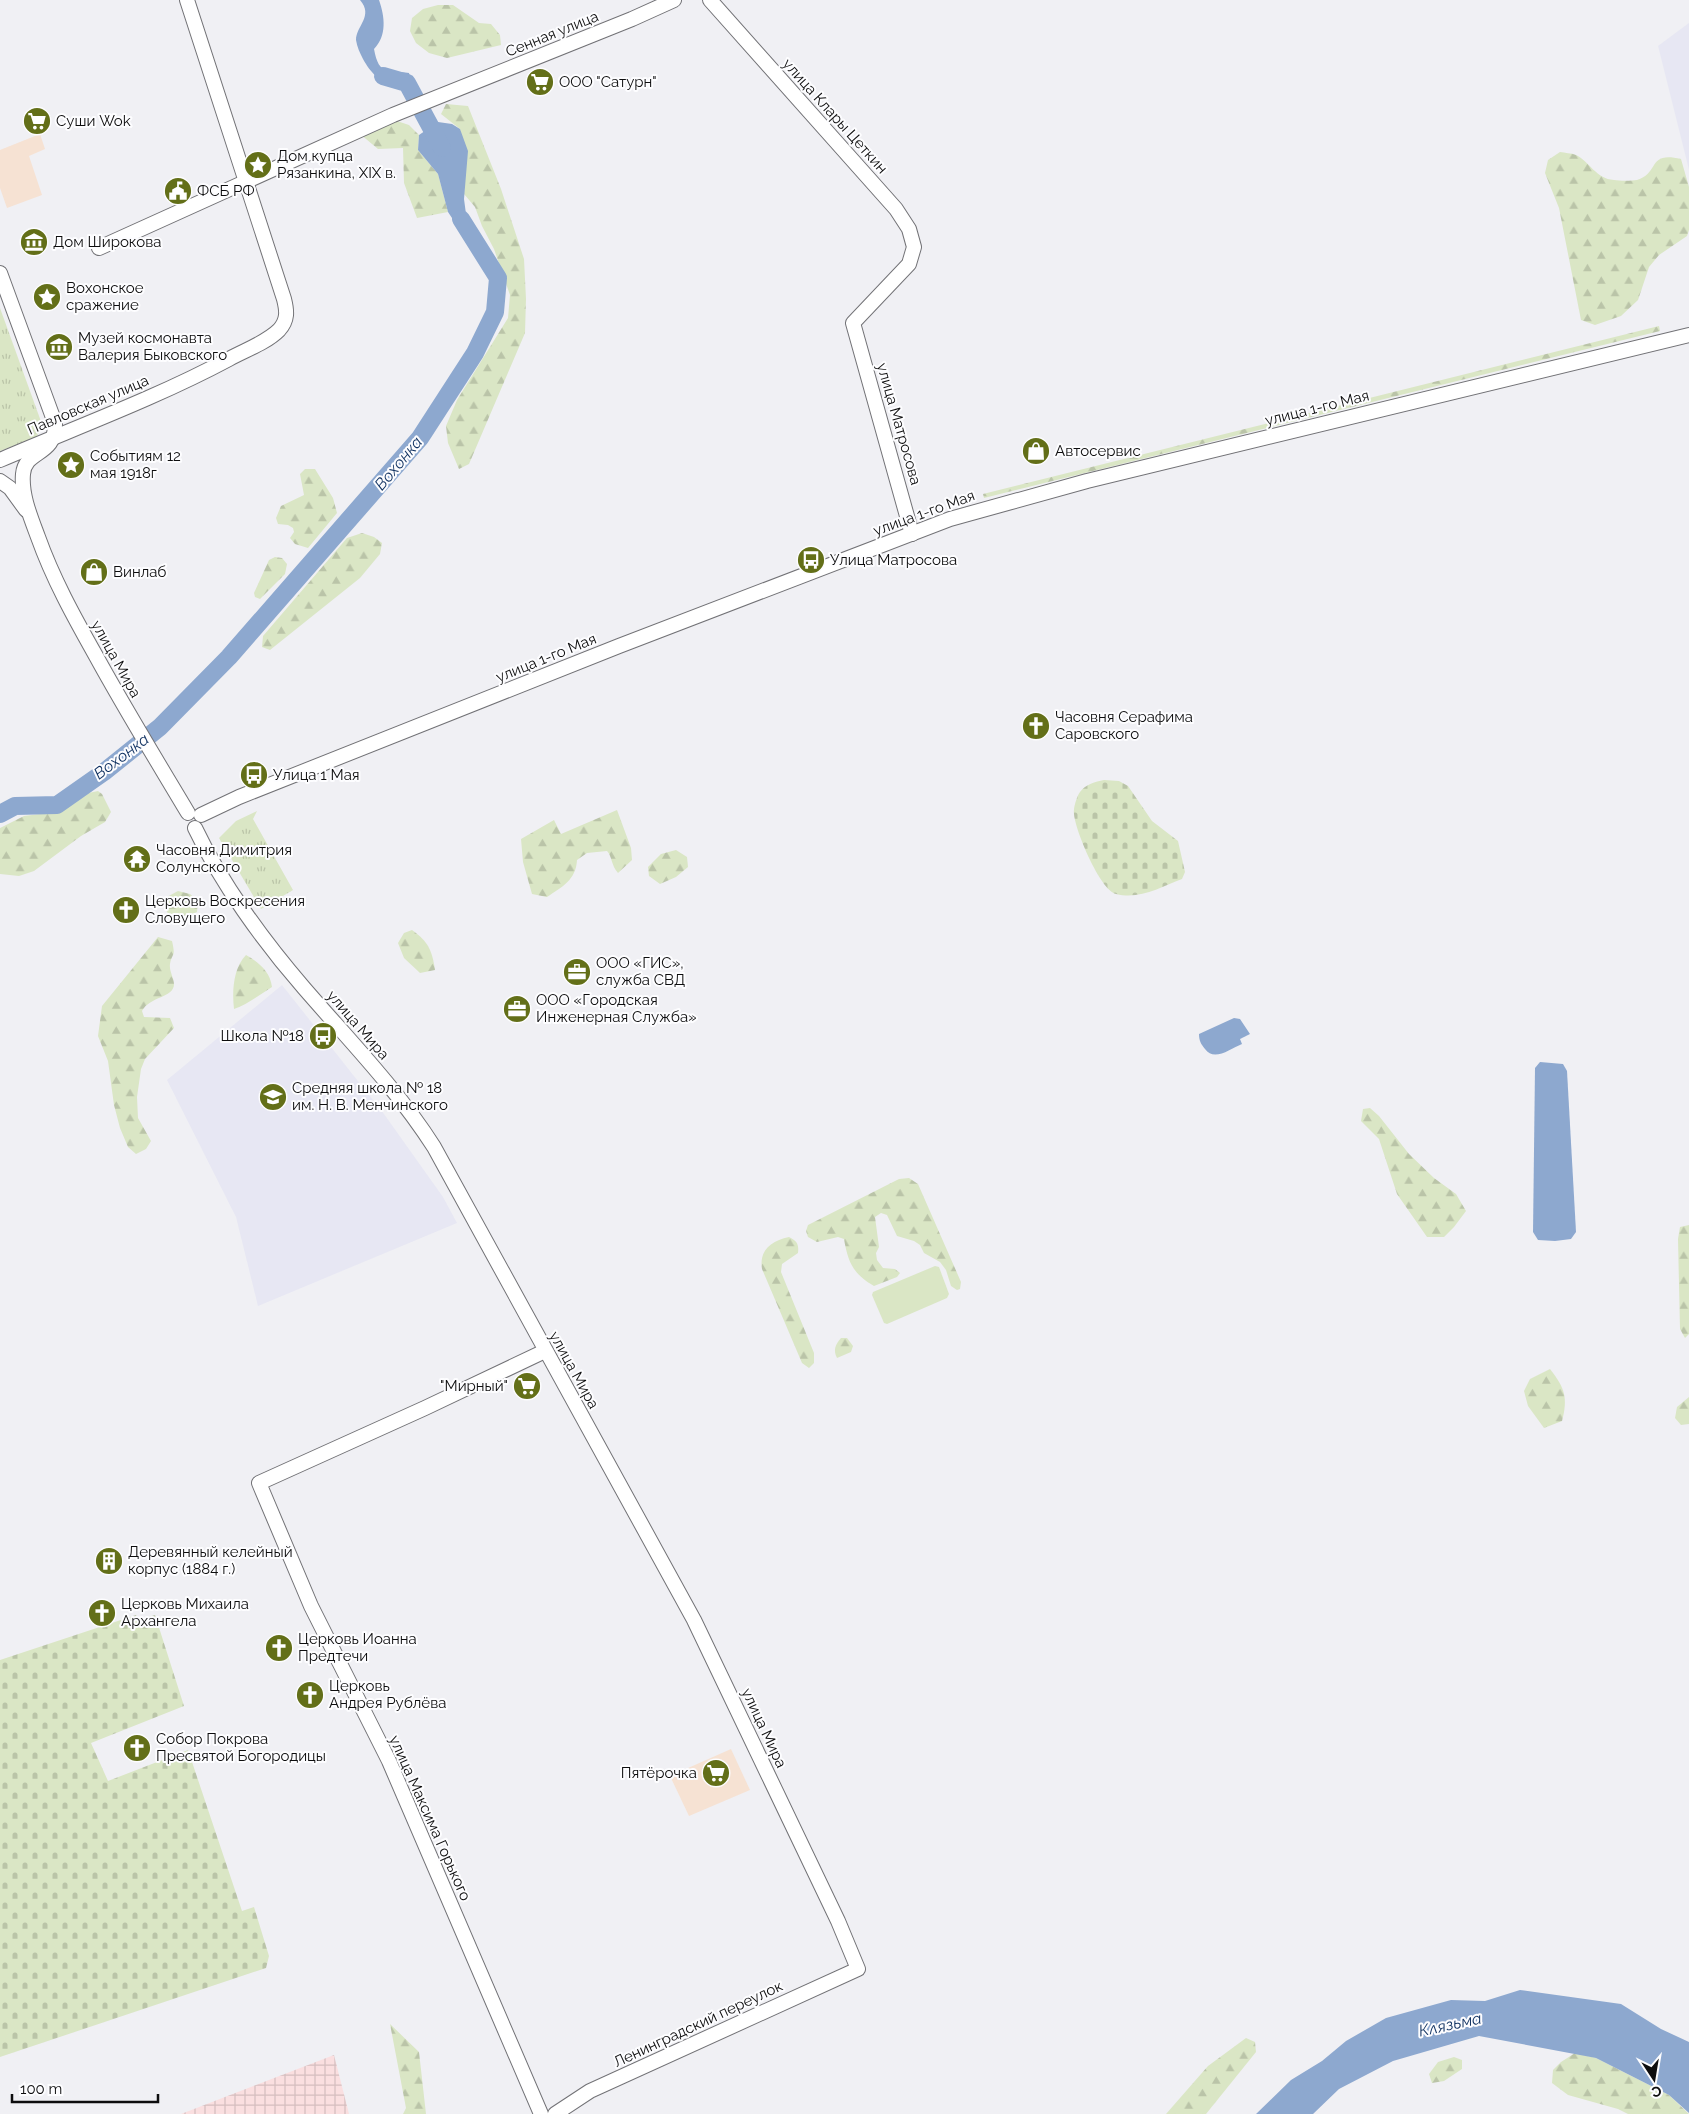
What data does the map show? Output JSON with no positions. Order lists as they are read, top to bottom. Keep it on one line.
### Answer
{"streets":{"street":["Сенная улица","улица Клары Цеткин","Павловская улица","улица 1-го Мая","улица Матросова","улица Мира","улица Максима Горького","Ленинградский переулок"]},"crossings":[["Сенная улица","Павловская улица"],["улица Клары Цеткин","улица Матросова"],["улица 1-го Мая","улица Матросова"],["улица 1-го Мая","улица Мира"],["улица Мира","улица Максима Горького"],["улица Мира","Ленинградский переулок"]],"water":["Вохонка","Клязьма"],"places":{"supermarket":["ООО \"Сатурн\"","Суши Wok","\"Мирный\"","Пятёрочка"],"place":["Дом купца Рязанкина, XIX в.","Вохонское сражение","Событиям 12 мая 1918г"],"public building":["ФСБ РФ"],"museum":["Дом Широкова","Музей космонавта Валерия Быковского"],"shop":["Автосервис","Винлаб"],"bus stop":["Улица Матросова","Улица 1 Мая","Школа №18"],"church":["Часовня Серафима Саровского","Церковь Воскресения Словущего","Церковь Михаила Архангела","Церковь Иоанна Предтечи","Церковь Андрея Рублёва","Собор Покрова Пресвятой Богородицы"],"temple":["Часовня Димитрия Солунского"],"office":["ООО «ГИС», служба СВД","ООО «Городская Инженерная Служба»"],"school or university":["Средняя школа № 18 им. Н. В. Менчинского"],"building":["Деревянный келейный корпус (1884 г.)"]},"scale_bar":"100 m","north":"bottom"}
